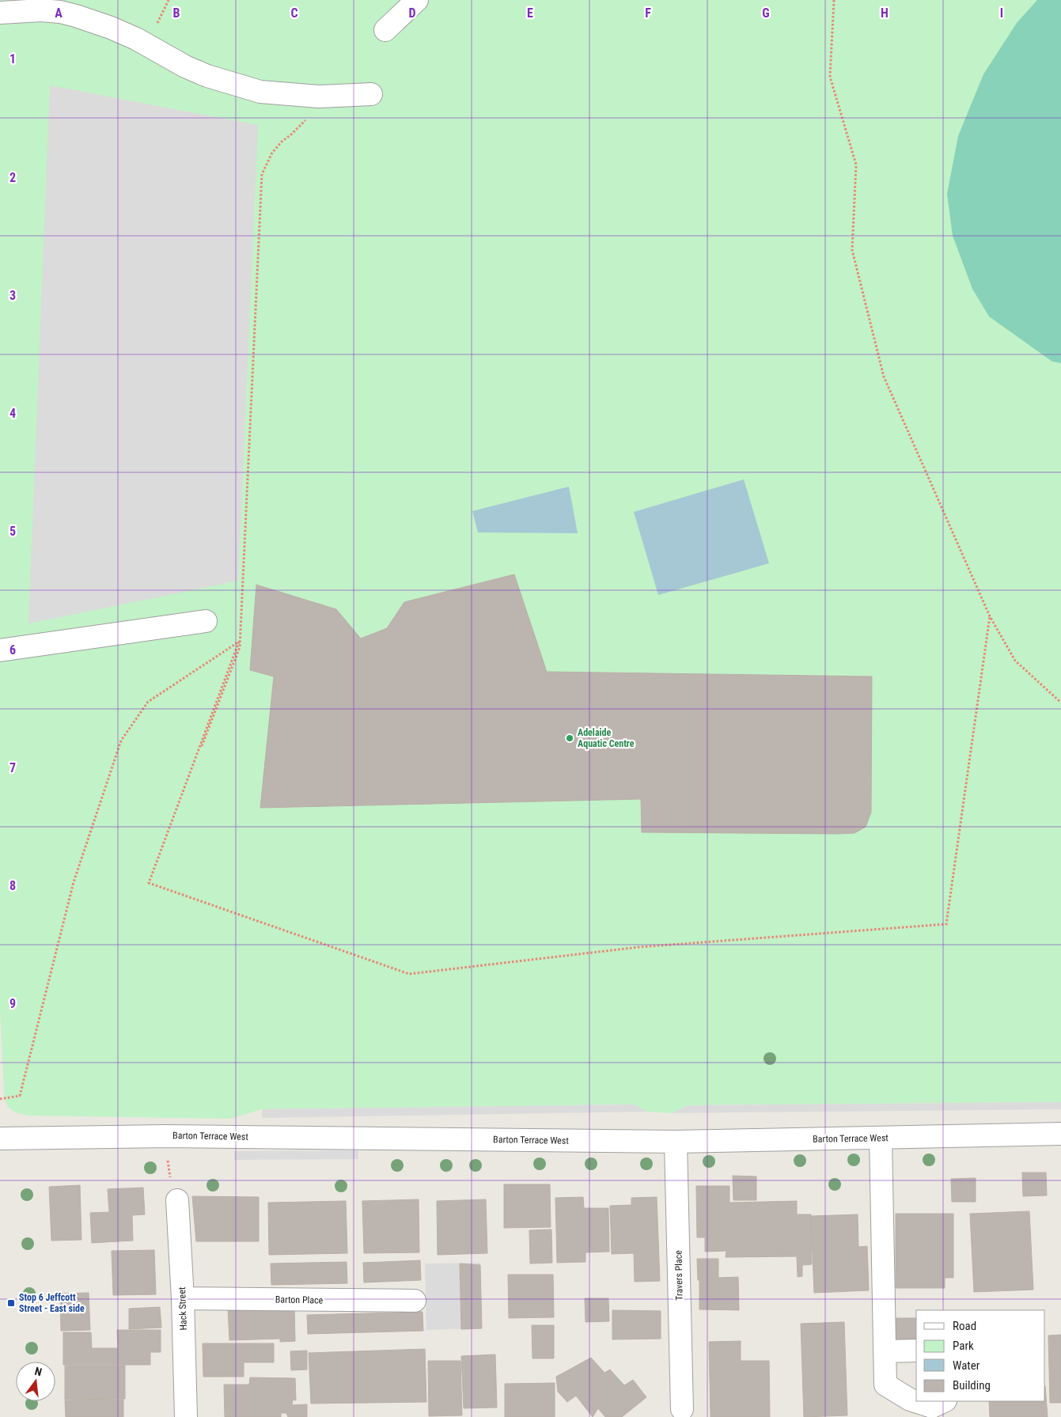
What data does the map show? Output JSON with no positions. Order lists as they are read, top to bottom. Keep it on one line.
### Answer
{"streets":{"street":["Barton Terrace West","Travers Place","Barton Place","Hack Street"]},"crossings":[["Barton Terrace West","Travers Place"],["Barton Place","Hack Street"]],"places":{"other":["Adelaide Aquatic Centre"],"transit":["Stop 6 Jeffcott Street - East side"]},"legend":["Road","Park","Water","Building"],"north":"top","grid":{"columns":["A","B","C","D","E","F","G","H","I"],"rows":["1","2","3","4","5","6","7","8","9"]}}
